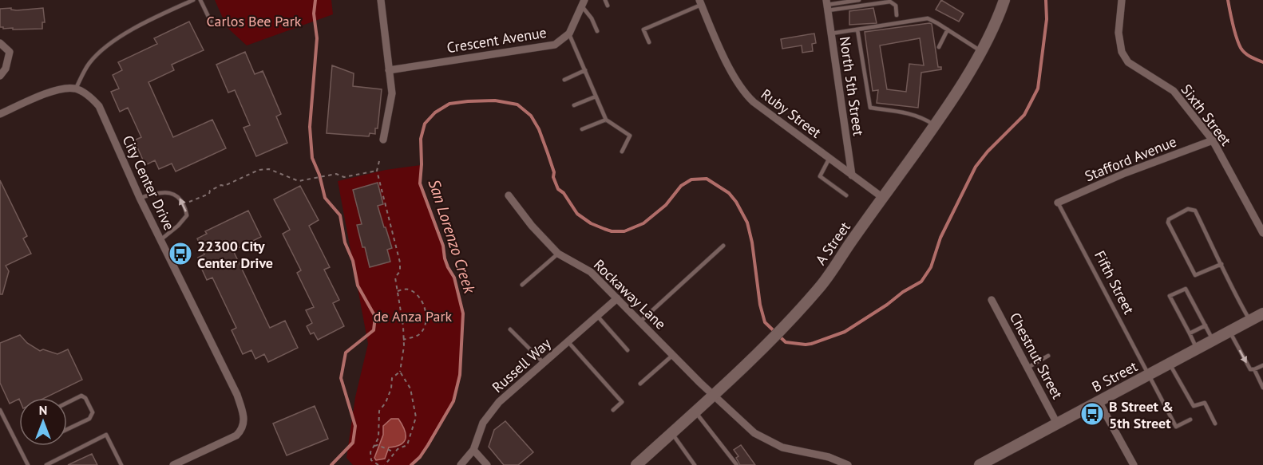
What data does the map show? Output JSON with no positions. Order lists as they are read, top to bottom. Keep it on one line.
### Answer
{"streets":{"main road":["A Street","B Street"],"street":["Crescent Avenue","North 5th Street","Ruby Street","Sixth Street","Stafford Avenue","City Center Drive","Rockaway Lane","Chestnut Street","Russell Way"],"lane":["Fifth Street"]},"crossings":[["North 5th Street","Ruby Street"],["Ruby Street","A Street"],["Sixth Street","Stafford Avenue"],["Stafford Avenue","Fifth Street"],["A Street","Rockaway Lane"],["Fifth Street","B Street"],["Rockaway Lane","Russell Way"],["Chestnut Street","B Street"]],"water":["San Lorenzo Creek"],"parks":["Carlos Bee Park","de Anza Park"],"places":{"bus stop":["22300 City Center Drive","B Street & 5th Street"]},"north":"top"}
